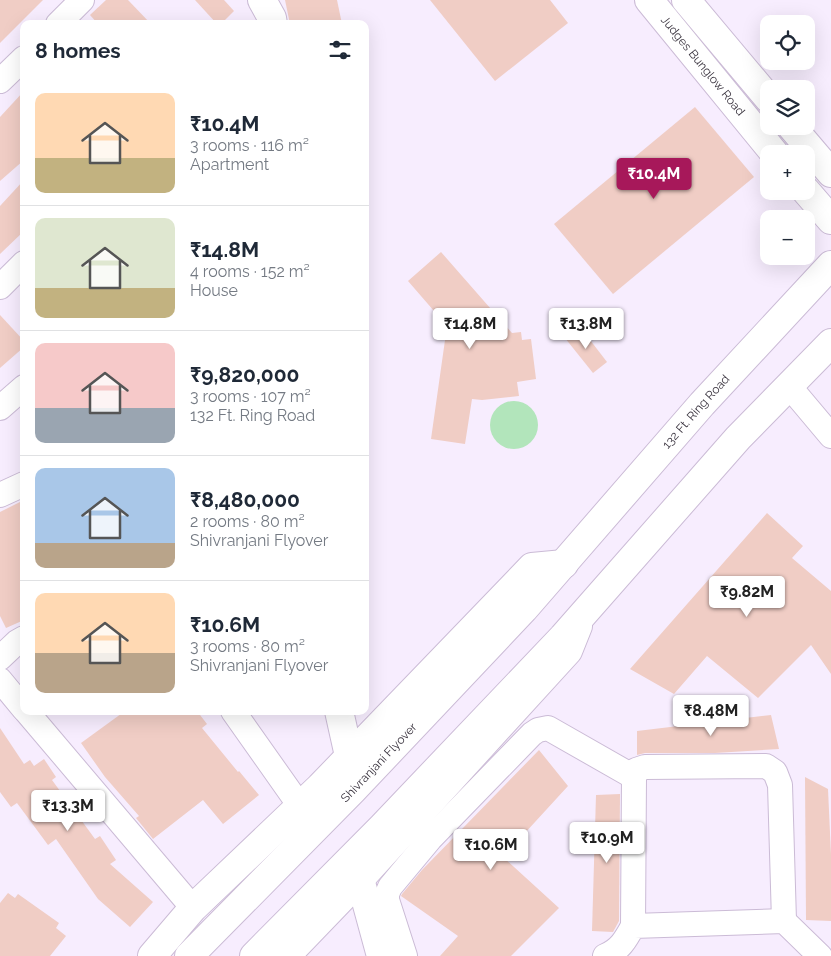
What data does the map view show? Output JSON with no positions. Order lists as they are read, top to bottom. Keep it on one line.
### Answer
{"streets":{"main road":["Judges Bunglow Road","132 Ft. Ring Road","Shivranjani Flyover"]},"crossings":[["132 Ft. Ring Road","Shivranjani Flyover"]],"page":{"map_buttons":["+","−"],"heading":"8 homes","list":[{"name":"₹10.4M","note":"3 rooms · 116 m² · Apartment"},{"name":"₹14.8M","note":"4 rooms · 152 m² · House"},{"name":"₹9,820,000","note":"3 rooms · 107 m² · 132 Ft. Ring Road"},{"name":"₹8,480,000","note":"2 rooms · 80 m² · Shivranjani Flyover"},{"name":"₹10.6M","note":"3 rooms · 80 m² · Shivranjani Flyover"}],"price":["₹10.4M","₹14.8M","₹13.8M","₹9.82M","₹8.48M","₹13.3M","₹10.9M","₹10.6M"]}}
